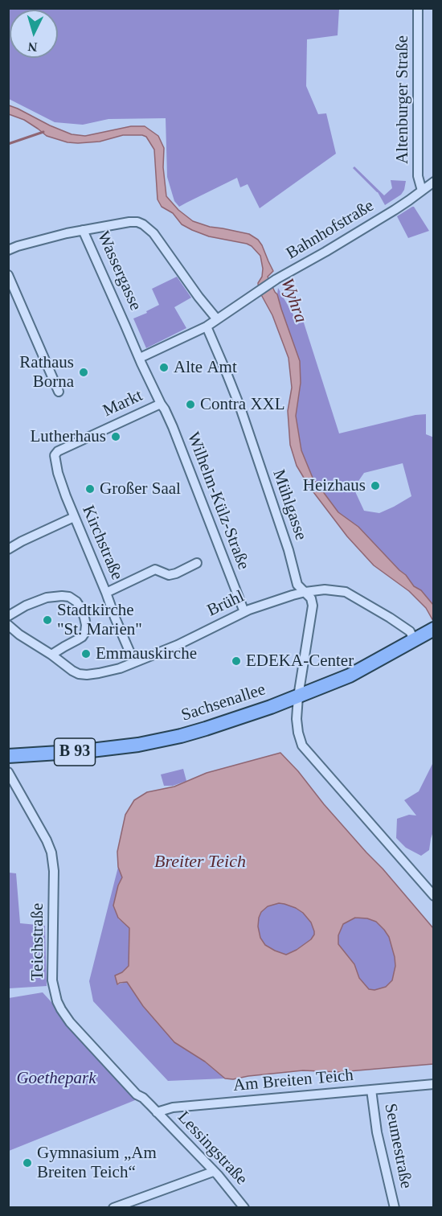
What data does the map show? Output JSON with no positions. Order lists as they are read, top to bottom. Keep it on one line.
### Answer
{"streets":{"main road":["Sachsenallee","B 93"],"street":["Altenburger Straße","Bahnhofstraße","Wassergasse","Markt","Wilhelm-Külz-Straße","Mühlgasse","Kirchstraße","Brühl","Teichstraße","Am Breiten Teich","Seumestraße","Lessingstraße"]},"crossings":[["Altenburger Straße","Bahnhofstraße"],["Bahnhofstraße","Markt"],["Bahnhofstraße","Mühlgasse"],["Wassergasse","Markt"],["Markt","Wilhelm-Külz-Straße"],["Markt","Kirchstraße"],["Wilhelm-Külz-Straße","Brühl"],["Mühlgasse","Brühl"],["Mühlgasse","Sachsenallee"],["Kirchstraße","Brühl"],["Brühl","Sachsenallee"],["Teichstraße","Am Breiten Teich"],["Teichstraße","Lessingstraße"],["Am Breiten Teich","Seumestraße"],["Am Breiten Teich","Lessingstraße"]],"water":["Wyhra","Breiter Teich"],"parks":["Goethepark"],"places":["Alte Amt","Rathaus Borna","Contra XXL","Lutherhaus","Heizhaus","Großer Saal","Stadtkirche \"St. Marien\"","Emmauskirche","EDEKA-Center","Gymnasium „Am Breiten Teich“"],"north":"bottom"}
